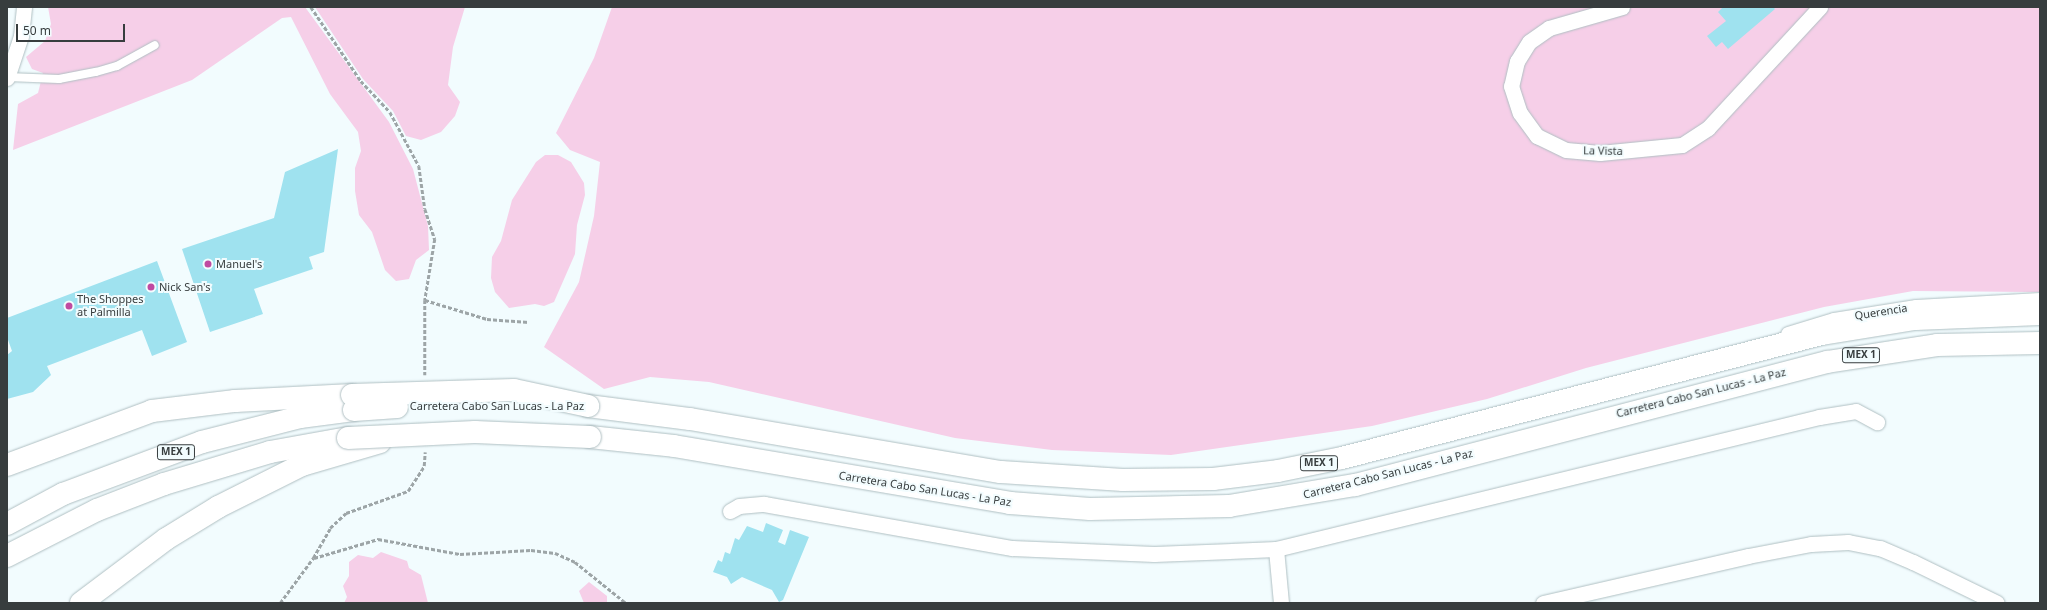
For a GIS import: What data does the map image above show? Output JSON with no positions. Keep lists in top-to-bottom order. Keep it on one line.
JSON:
{"streets":{"highway":["MEX 1","Carretera Cabo San Lucas - La Paz"],"street":["La Vista","Querencia"]},"crossings":[["Querencia","Carretera Cabo San Lucas - La Paz"]],"places":["Manuel's","Nick San's","The Shoppes at Palmilla"],"scale_bar":"50 m"}
